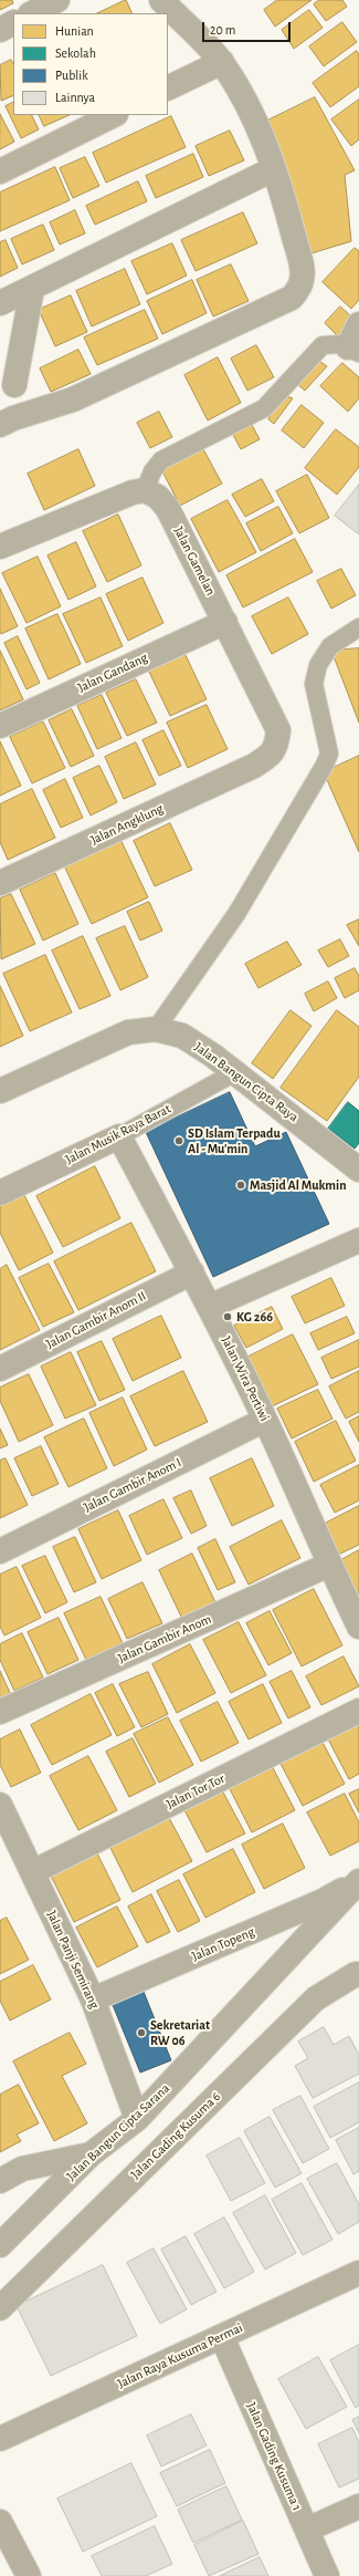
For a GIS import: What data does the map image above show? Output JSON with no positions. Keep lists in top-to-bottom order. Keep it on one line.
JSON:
{"streets":{"street":["Jalan Gamelan","Jalan Gandang","Jalan Angklung","Jalan Bangun Cipta Raya","Jalan Musik Raya Barat","Jalan Gambir Anom II","Jalan Wira Pertiwi","Jalan Gambir Anom I","Jalan Gambir Anom","Jalan Tor Tor","Jalan Topeng","Jalan Panji Semirang","Jalan Bangun Cipta Sarana","Jalan Gading Kusuma 6","Jalan Raya Kusuma Permai","Jalan Gading Kusuma 1"]},"crossings":[["Jalan Gamelan","Jalan Gandang"],["Jalan Gamelan","Jalan Angklung"],["Jalan Bangun Cipta Raya","Jalan Musik Raya Barat"],["Jalan Musik Raya Barat","Jalan Wira Pertiwi"],["Jalan Gambir Anom II","Jalan Wira Pertiwi"],["Jalan Wira Pertiwi","Jalan Gambir Anom I"],["Jalan Wira Pertiwi","Jalan Gambir Anom"],["Jalan Tor Tor","Jalan Panji Semirang"],["Jalan Topeng","Jalan Panji Semirang"],["Jalan Topeng","Jalan Bangun Cipta Sarana"],["Jalan Panji Semirang","Jalan Bangun Cipta Sarana"],["Jalan Raya Kusuma Permai","Jalan Gading Kusuma 1"]],"places":["SD Islam Terpadu Al - Mu'min","Masjid Al Mukmin","KG 266","Sekretariat RW 06"],"legend":["Hunian","Sekolah","Publik","Lainnya"],"scale_bar":"20 m"}
